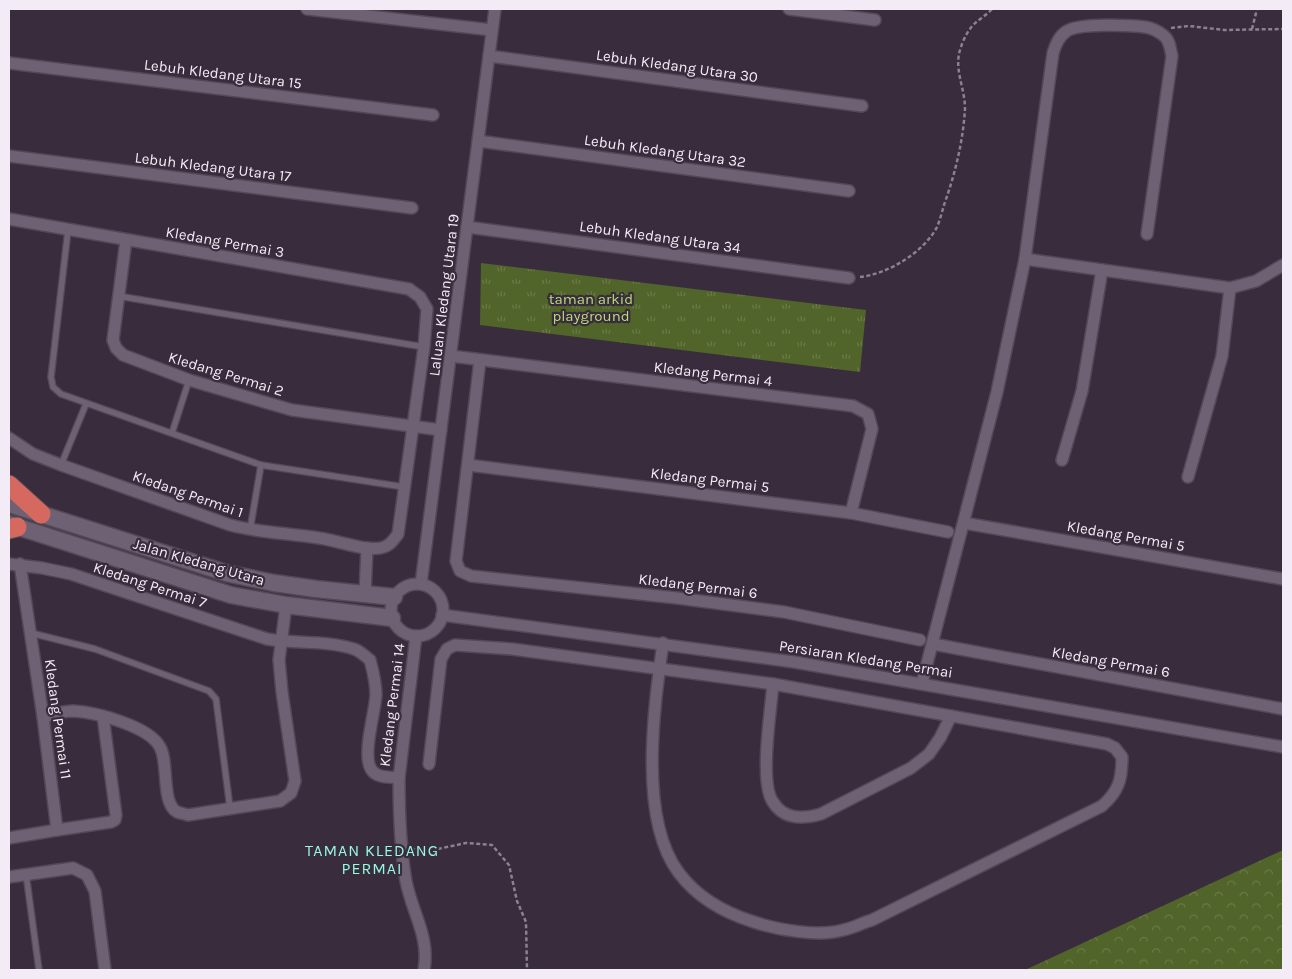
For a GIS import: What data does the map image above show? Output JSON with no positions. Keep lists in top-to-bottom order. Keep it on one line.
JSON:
{"streets":{"main road":["Jalan Kledang Utara"],"street":["Lebuh Kledang Utara 30","Lebuh Kledang Utara 15","Lebuh Kledang Utara 32","Lebuh Kledang Utara 17","Lebuh Kledang Utara 34","Kledang Permai 3","Laluan Kledang Utara 19","Kledang Permai 2","Kledang Permai 4","Kledang Permai 5","Kledang Permai 1","Kledang Permai 7","Kledang Permai 6","Persiaran Kledang Permai","Kledang Permai 14","Kledang Permai 11"]},"crossings":[["Lebuh Kledang Utara 30","Laluan Kledang Utara 19"],["Lebuh Kledang Utara 32","Laluan Kledang Utara 19"],["Lebuh Kledang Utara 34","Laluan Kledang Utara 19"],["Kledang Permai 3","Kledang Permai 2"],["Laluan Kledang Utara 19","Kledang Permai 2"],["Laluan Kledang Utara 19","Kledang Permai 4"],["Laluan Kledang Utara 19","Jalan Kledang Utara"],["Laluan Kledang Utara 19","Persiaran Kledang Permai"],["Laluan Kledang Utara 19","Kledang Permai 14"],["Kledang Permai 4","Kledang Permai 5"],["Kledang Permai 5","Kledang Permai 6"],["Jalan Kledang Utara","Persiaran Kledang Permai"],["Jalan Kledang Utara","Kledang Permai 14"],["Kledang Permai 7","Kledang Permai 14"],["Kledang Permai 7","Kledang Permai 11"],["Persiaran Kledang Permai","Kledang Permai 14"]],"districts":["TAMAN KLEDANG PERMAI"],"parks":["taman arkid playground"]}
